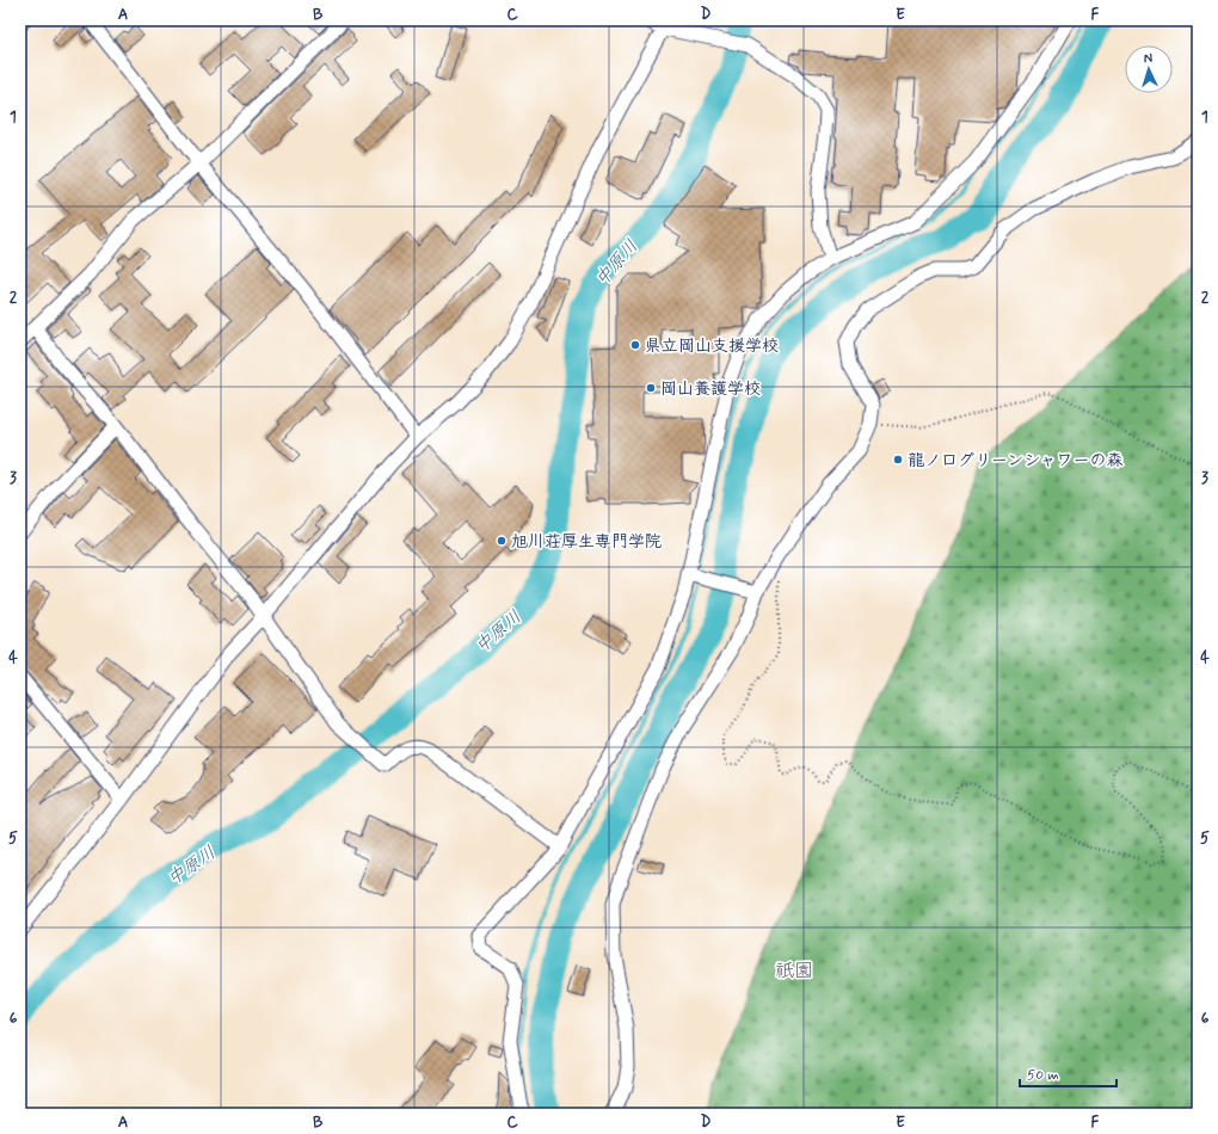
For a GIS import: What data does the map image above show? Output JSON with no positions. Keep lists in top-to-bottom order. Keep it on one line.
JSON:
{"districts":["祇園"],"water":["中原川"],"places":["県立岡山支援学校","岡山養護学校","龍ノ口グリーンシャワーの森","旭川荘厚生専門学院"],"scale_bar":"50 m","north":"top","grid":{"columns":["A","B","C","D","E","F"],"rows":["1","2","3","4","5","6"]}}
